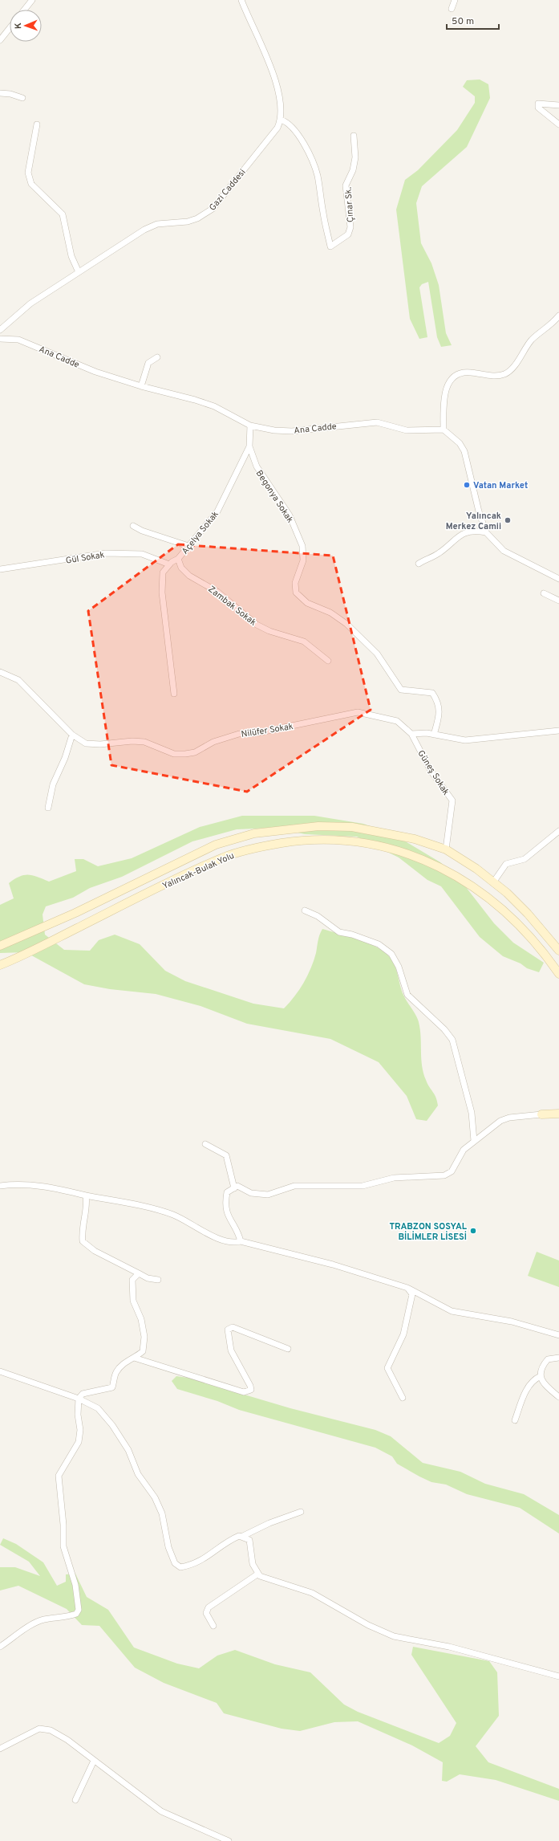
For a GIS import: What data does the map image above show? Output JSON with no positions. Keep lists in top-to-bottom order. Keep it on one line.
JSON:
{"streets":{"main road":["Yalıncak-Bulak Yolu"],"street":["Gazi Caddesi","Çınar Sk.","Ana Cadde","Begonya Sokak","Açelya Sokak","Gül Sokak","Zambak Sokak","Nilüfer Sokak","Güneş Sokak"]},"crossings":[["Gazi Caddesi","Çınar Sk."],["Ana Cadde","Begonya Sokak"],["Begonya Sokak","Açelya Sokak"],["Açelya Sokak","Gül Sokak"],["Açelya Sokak","Zambak Sokak"],["Nilüfer Sokak","Güneş Sokak"],["Güneş Sokak","Yalıncak-Bulak Yolu"]],"places":["Vatan Market","Yalıncak Merkez Camii","TRABZON SOSYAL BİLİMLER LİSESİ"],"scale_bar":"50 m","north":"left"}
